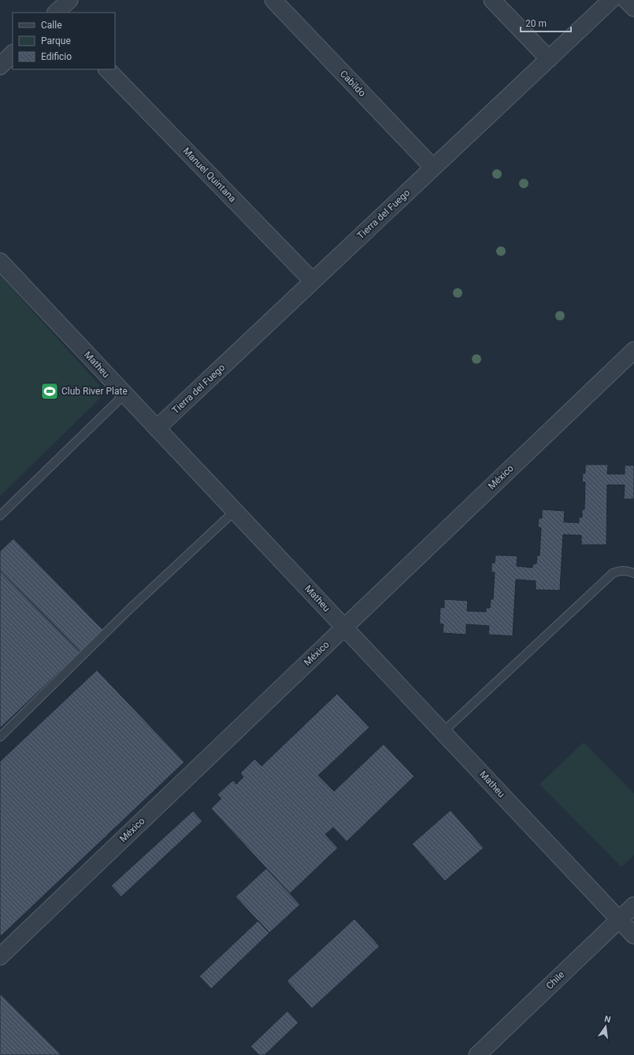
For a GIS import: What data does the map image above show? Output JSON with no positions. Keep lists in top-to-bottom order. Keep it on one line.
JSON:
{"streets":{"street":["Cabildo","Manuel Quintana","Tierra del Fuego","Matheu","México","Chile"]},"crossings":[["Cabildo","Tierra del Fuego"],["Manuel Quintana","Tierra del Fuego"],["Tierra del Fuego","Matheu"],["Matheu","México"],["Matheu","Chile"]],"places":{"sports":["Club River Plate"]},"legend":["Calle","Parque","Edificio"],"scale_bar":"20 m","north":"top"}
